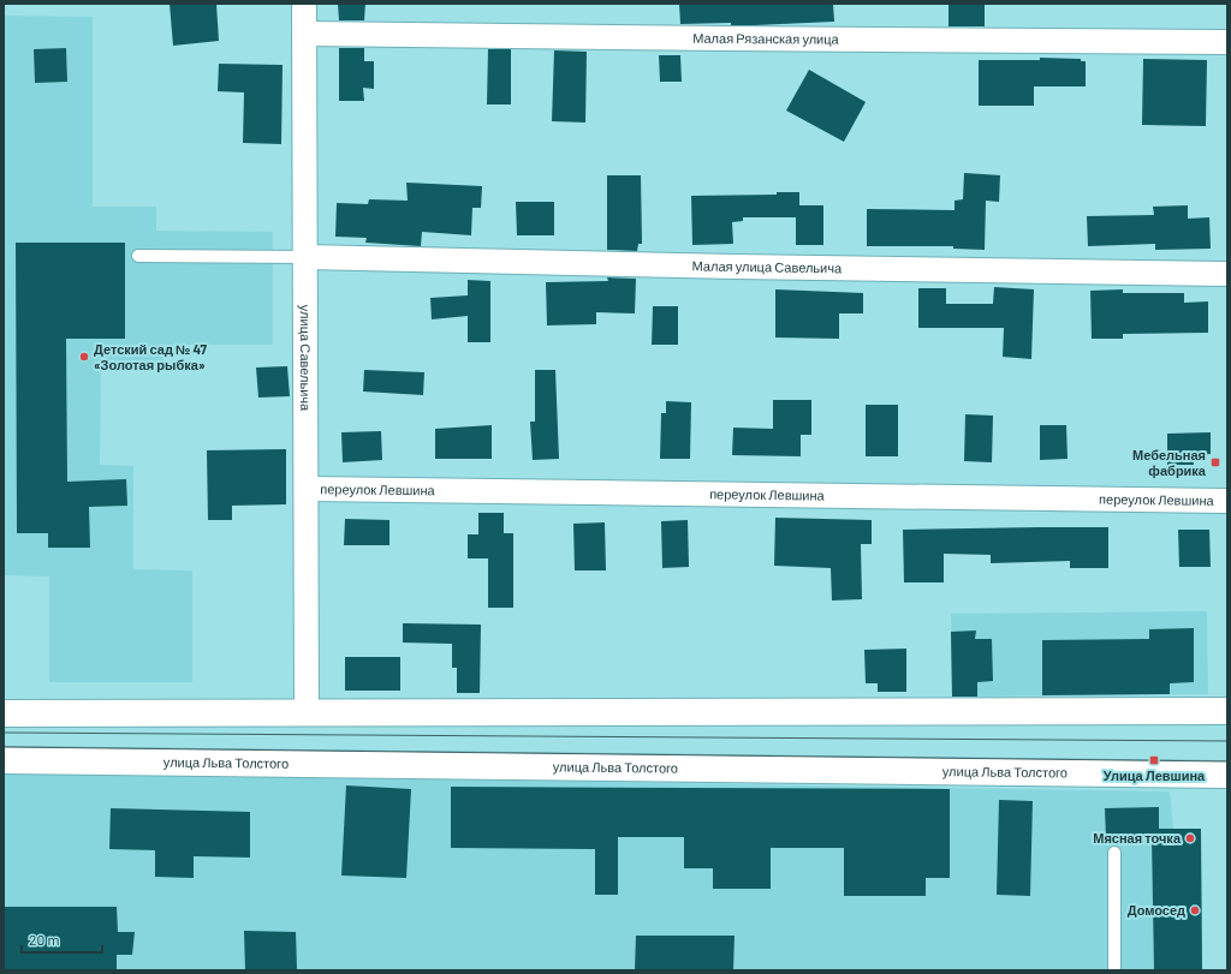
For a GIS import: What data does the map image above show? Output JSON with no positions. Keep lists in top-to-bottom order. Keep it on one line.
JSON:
{"streets":{"street":["Малая Рязанская улица","Малая улица Савельича","улица Савельича","переулок Левшина","улица Льва Толстого"]},"crossings":[["Малая Рязанская улица","улица Савельича"],["Малая улица Савельича","улица Савельича"],["улица Савельича","переулок Левшина"]],"places":{"other":["Детский сад № 47 «Золотая рыбка»","Мясная точка","Домосед"],"transit":["Мебельная фабрика","Улица Левшина"]},"scale_bar":"20 m"}
